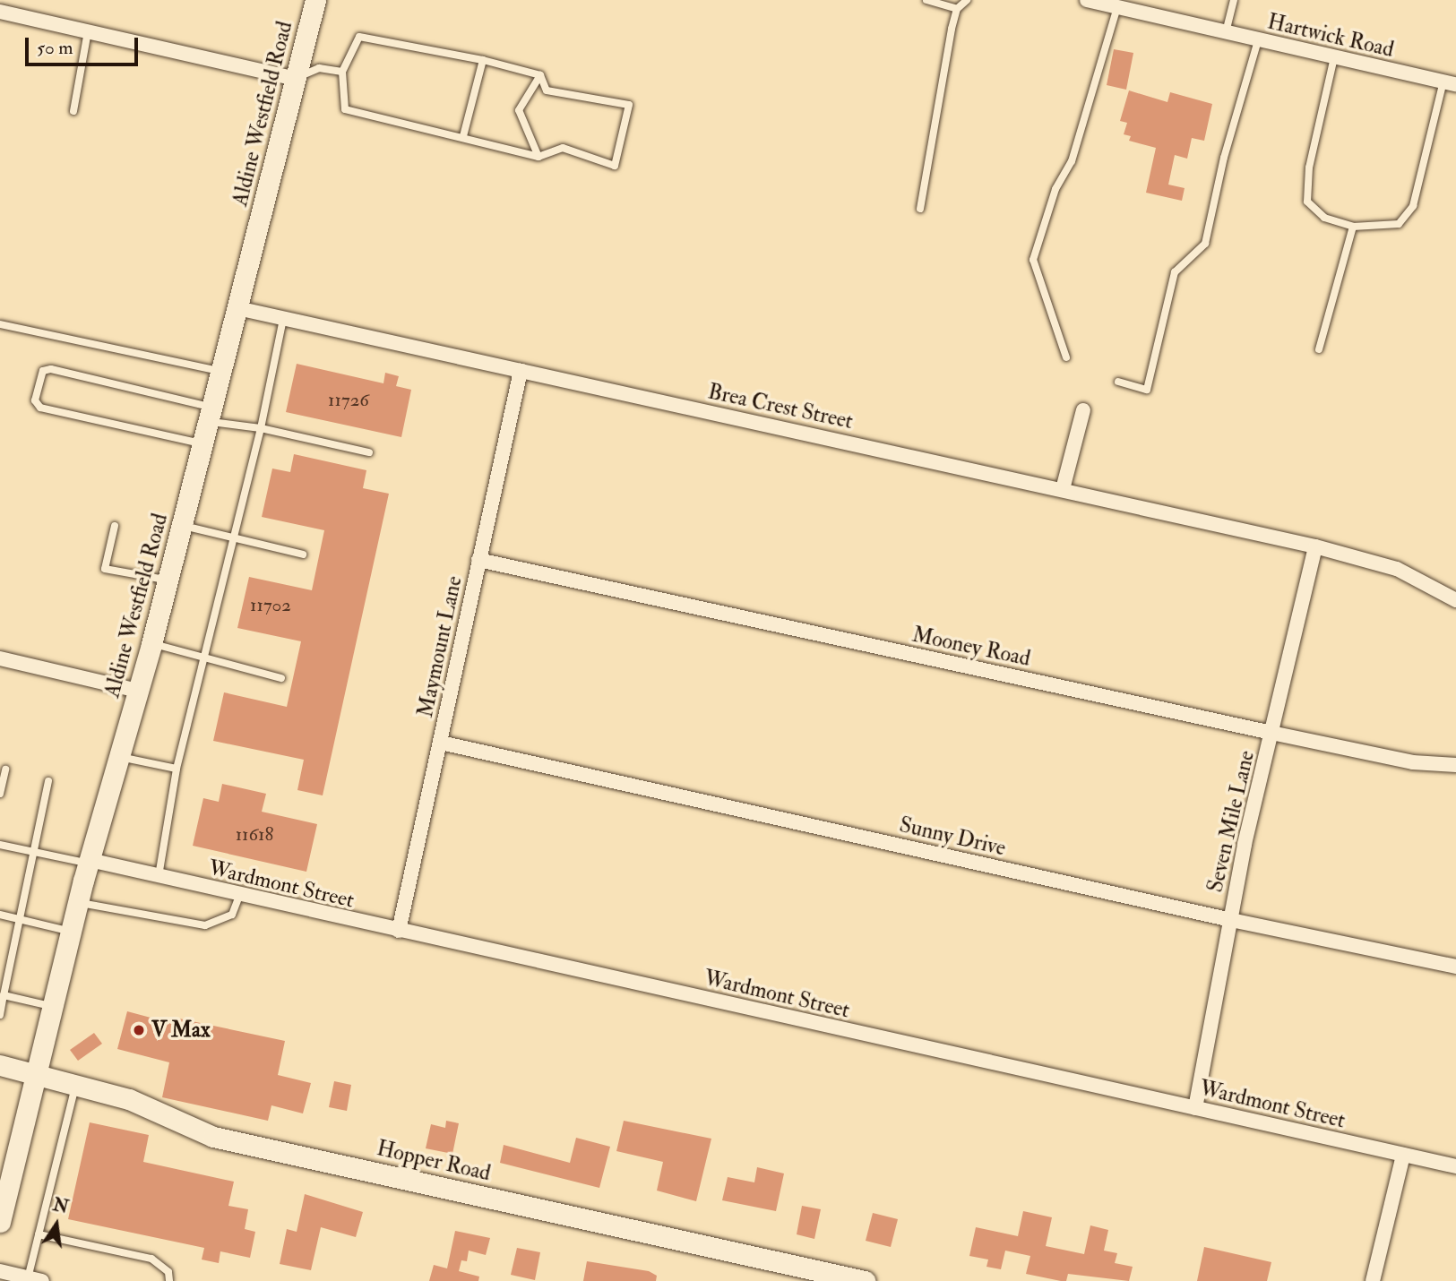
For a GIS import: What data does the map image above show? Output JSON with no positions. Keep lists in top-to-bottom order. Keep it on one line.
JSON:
{"streets":{"main road":["Aldine Westfield Road","Hopper Road"],"street":["Hartwick Road","Brea Crest Street","Maymount Lane","Mooney Road","Seven Mile Lane","Sunny Drive","Wardmont Street"]},"crossings":[["Aldine Westfield Road","Brea Crest Street"],["Aldine Westfield Road","Wardmont Street"],["Aldine Westfield Road","Hopper Road"],["Brea Crest Street","Maymount Lane"],["Brea Crest Street","Seven Mile Lane"],["Maymount Lane","Mooney Road"],["Maymount Lane","Sunny Drive"],["Maymount Lane","Wardmont Street"],["Mooney Road","Seven Mile Lane"],["Seven Mile Lane","Sunny Drive"],["Seven Mile Lane","Wardmont Street"]],"places":["V Max"],"house_numbers":["11726","11702","11618"],"scale_bar":"50 m","north":"top"}
